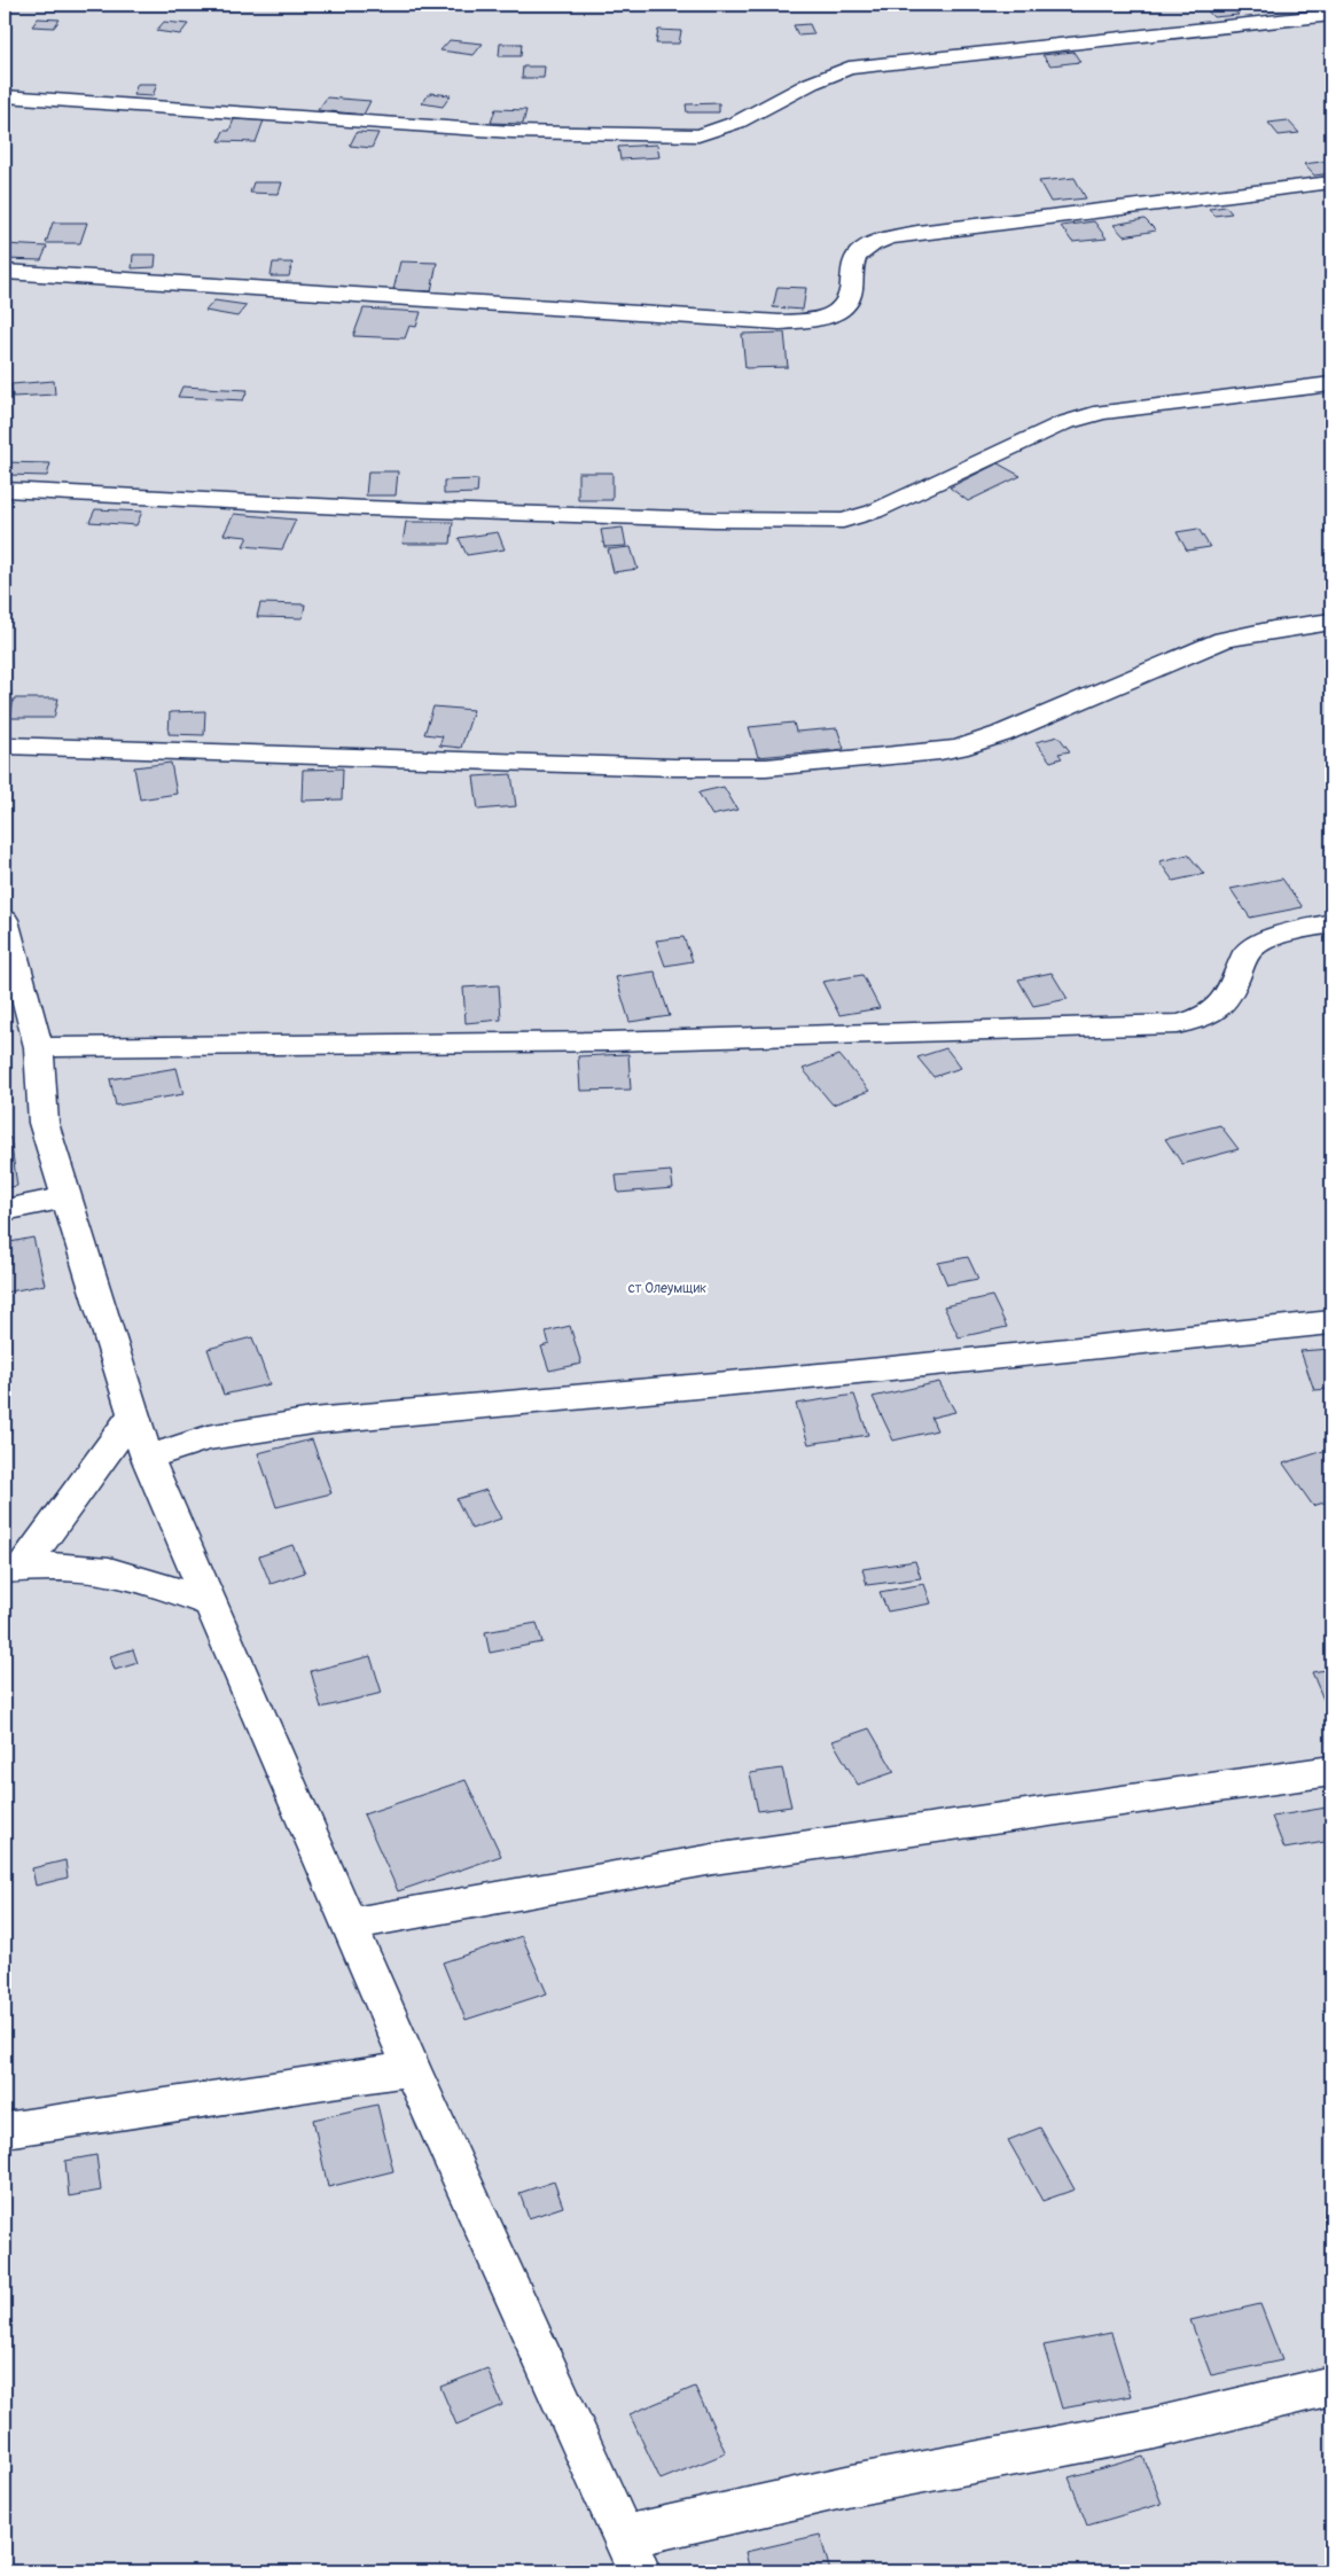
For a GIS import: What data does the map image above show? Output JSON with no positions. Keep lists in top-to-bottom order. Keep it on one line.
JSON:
{"parks":["ст Олеумщик"]}
